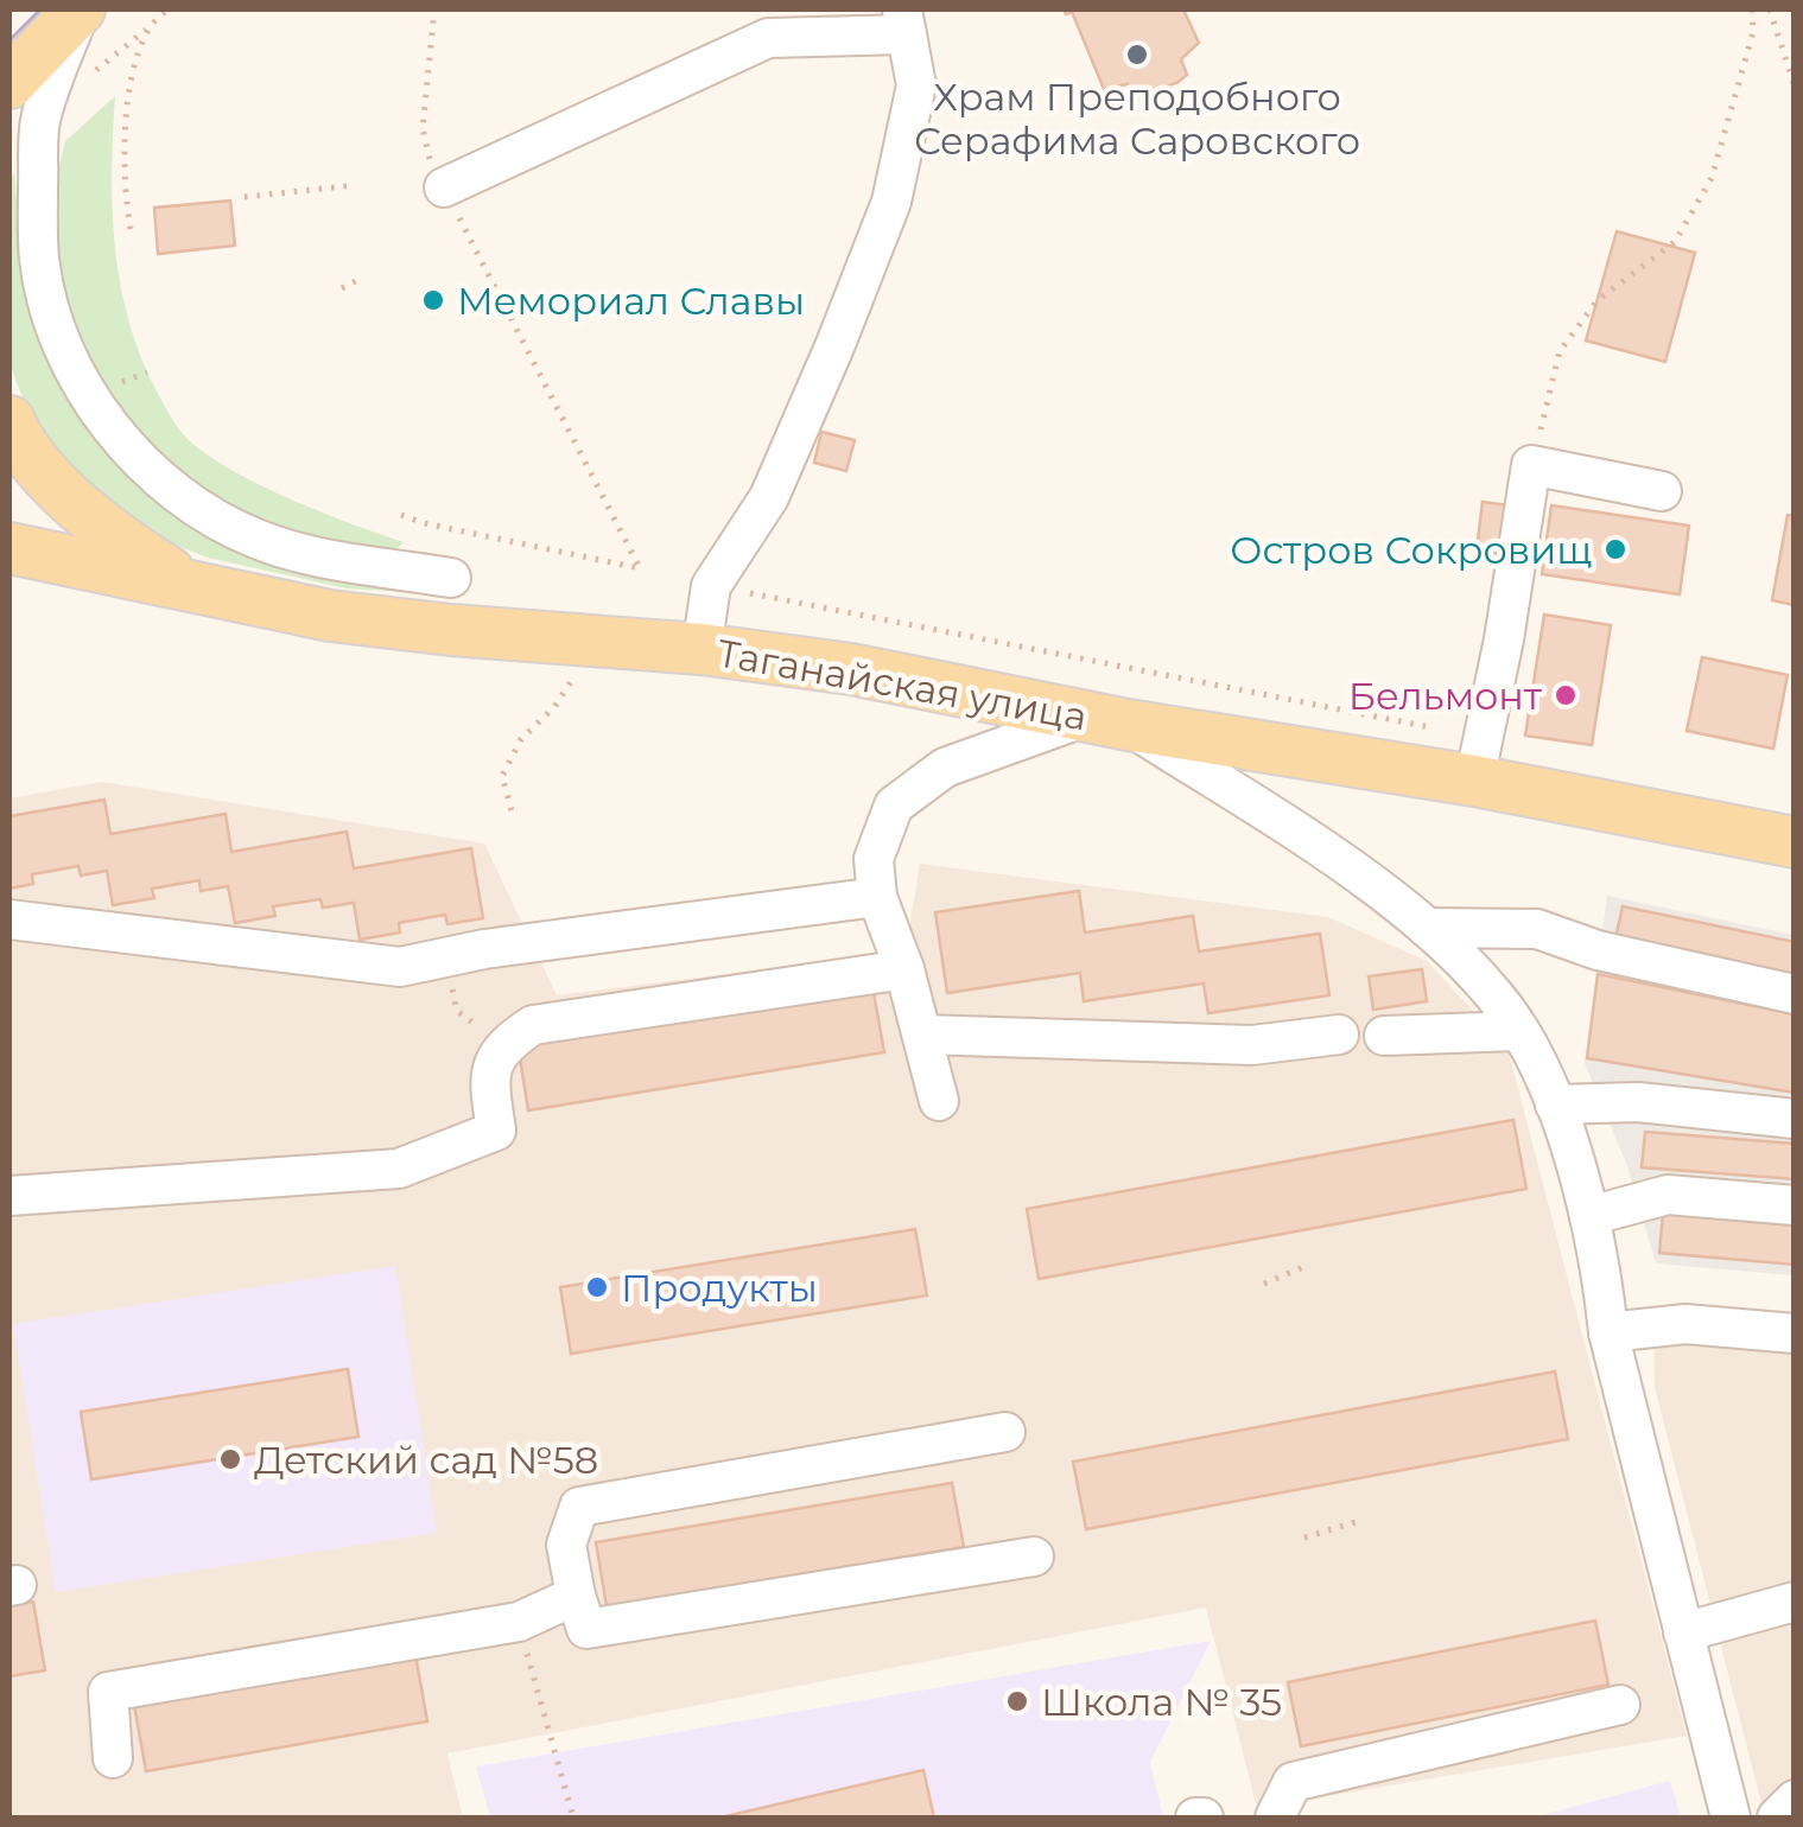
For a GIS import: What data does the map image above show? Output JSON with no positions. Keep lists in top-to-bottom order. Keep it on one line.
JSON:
{"streets":{"main road":["Таганайская улица"]},"places":["Храм Преподобного Серафима Саровского","Мемориал Славы","Остров Сокровищ","Бельмонт","Продукты","Детский сад №58","Школа № 35"]}
